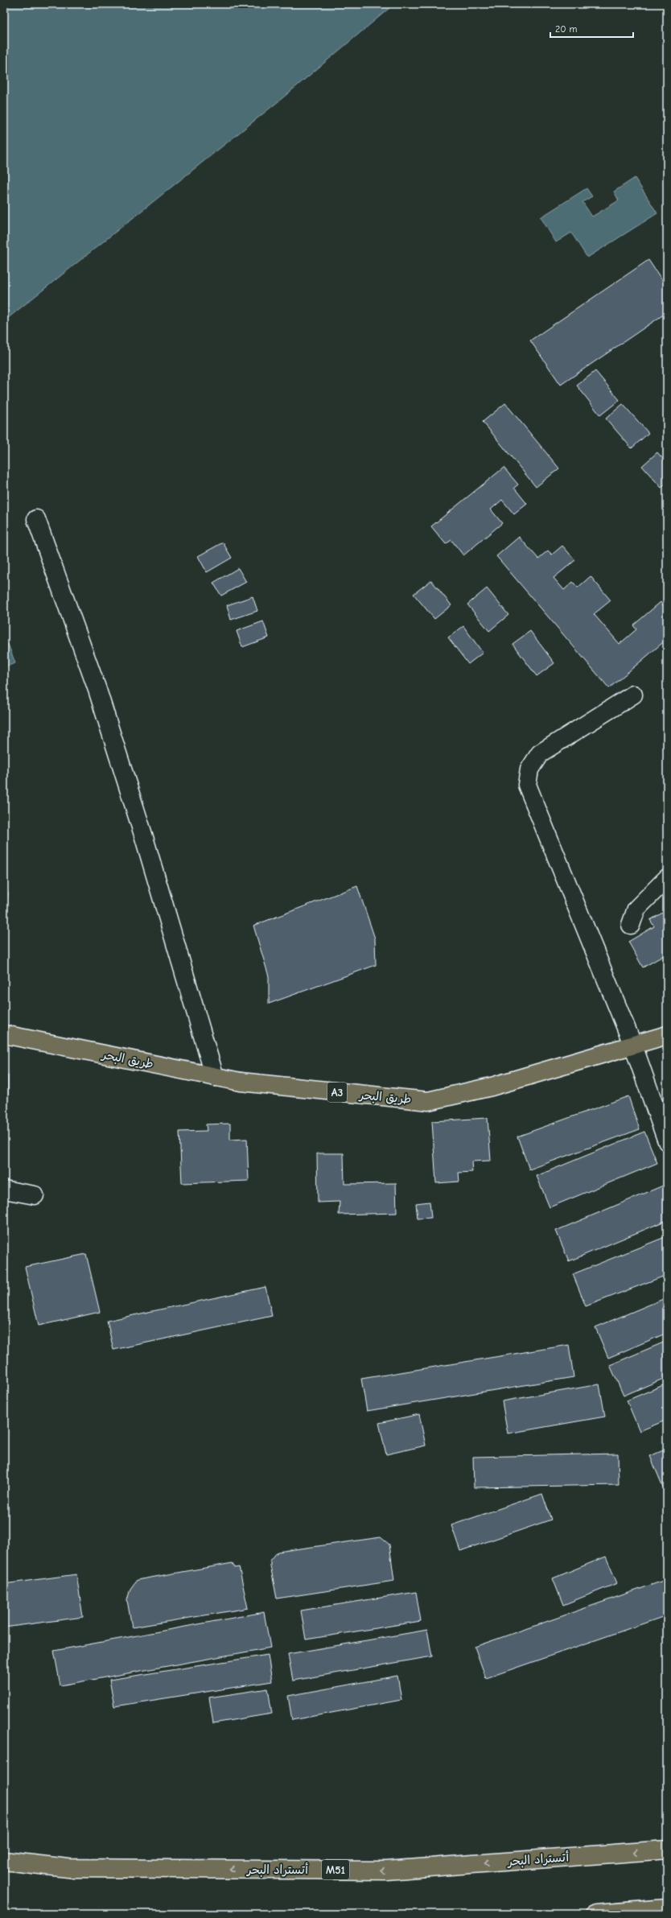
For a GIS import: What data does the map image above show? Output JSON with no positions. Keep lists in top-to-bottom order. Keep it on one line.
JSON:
{"streets":{"highway":["طريق البحر","A3","أتستراد البحر","M51"]},"one_way":["أتستراد البحر"],"scale_bar":"20 m"}
